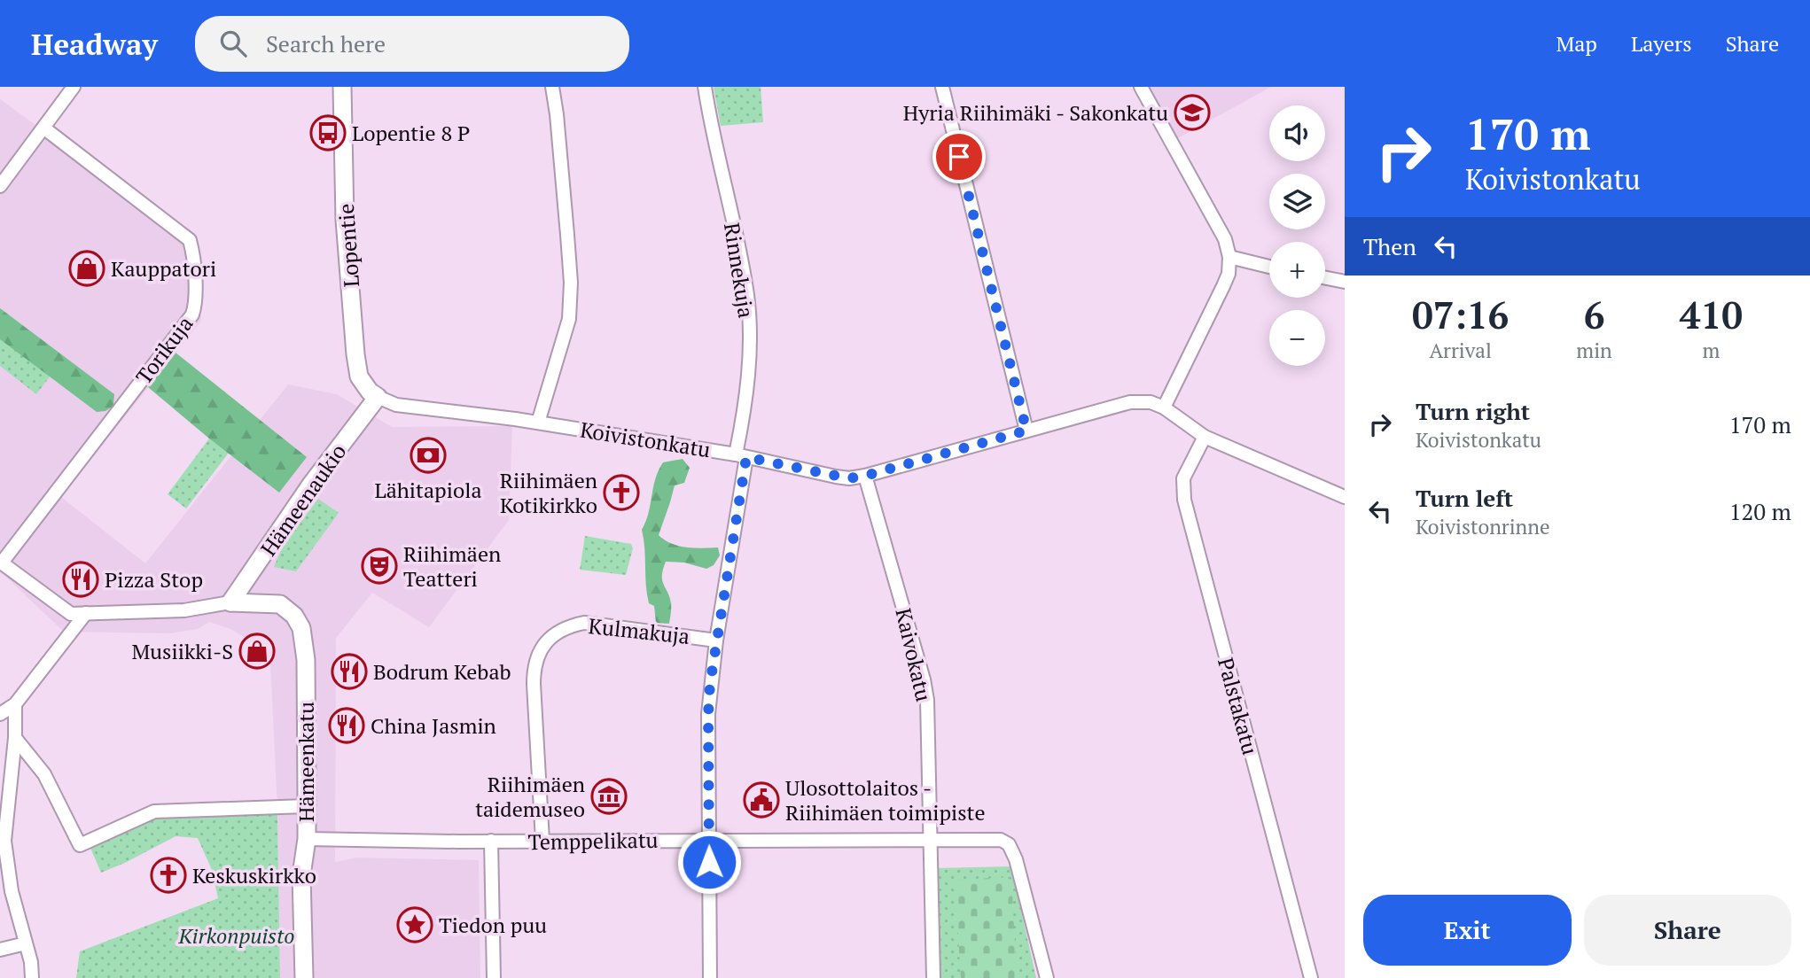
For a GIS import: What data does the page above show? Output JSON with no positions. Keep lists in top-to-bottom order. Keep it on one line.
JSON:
{"streets":{"street":["Lopentie","Rinnekuja","Torikuja","Koivistonkatu","Hämeenaukio","Kulmakuja","Kaivokatu","Palstakatu","Hämeenkatu","Temppelikatu"]},"crossings":[["Lopentie","Koivistonkatu"],["Lopentie","Hämeenaukio"],["Rinnekuja","Koivistonkatu"],["Rinnekuja","Kulmakuja"],["Rinnekuja","Temppelikatu"],["Koivistonkatu","Hämeenaukio"],["Koivistonkatu","Kaivokatu"],["Hämeenaukio","Hämeenkatu"],["Kulmakuja","Temppelikatu"],["Kaivokatu","Temppelikatu"],["Hämeenkatu","Temppelikatu"]],"parks":["Kirkonpuisto"],"places":{"school or university":["Hyria Riihimäki - Sakonkatu"],"bus stop":["Lopentie 8 P"],"shop":["Kauppatori","Musiikki-S"],"bank":["Lähitapiola"],"church":["Riihimäen Kotikirkko","Keskuskirkko"],"theatre":["Riihimäen Teatteri"],"restaurant":["Pizza Stop","Bodrum Kebab","China Jasmin"],"museum":["Riihimäen taidemuseo"],"public building":["Ulosottolaitos - Riihimäen toimipiste"],"place":["Tiedon puu"]},"page":{"header":"Headway","search":"Search here","nav":["Map","Layers","Share"],"turn":["170 m","Koivistonkatu"],"map_buttons":["+","−"],"then":"Then","eta":["07:16","Arrival","6","min","410","m"],"list":[{"name":"Turn right","note":"Koivistonkatu","value":"170 m"},{"name":"Turn left","note":"Koivistonrinne","value":"120 m"}],"buttons":["Exit","Share"]}}
